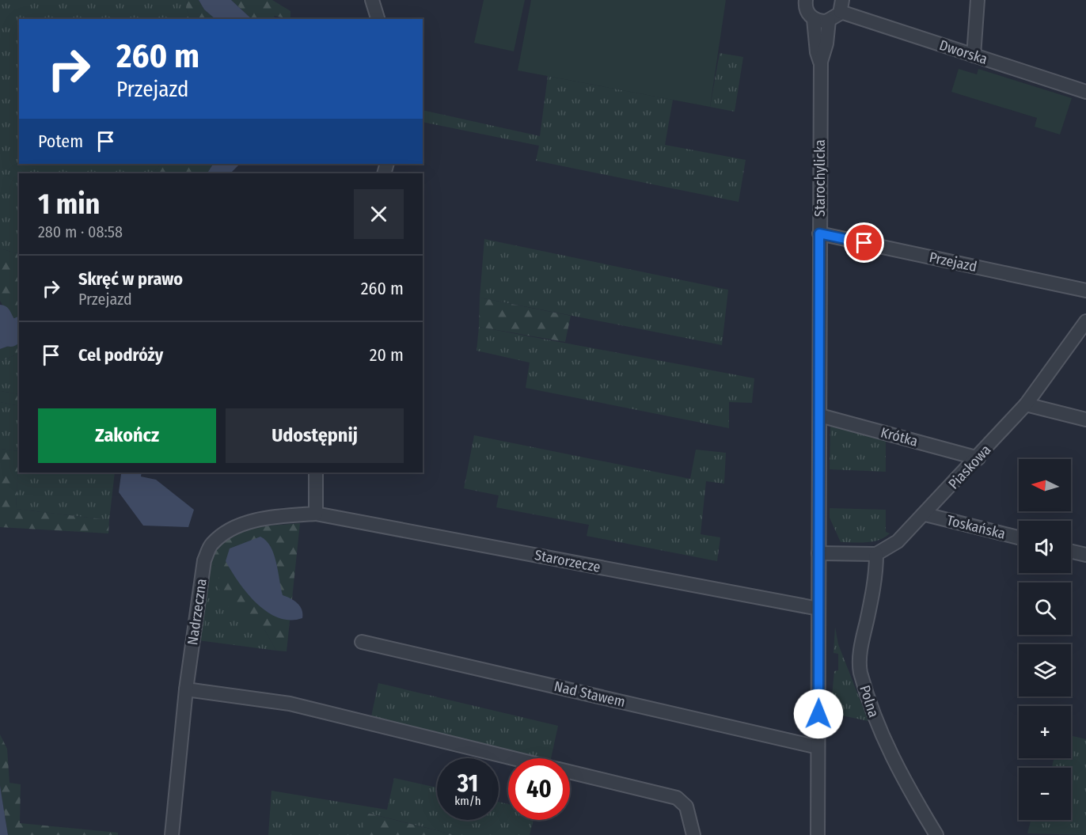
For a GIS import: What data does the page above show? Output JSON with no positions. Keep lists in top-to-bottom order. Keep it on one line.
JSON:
{"streets":{"street":["Dworska","Starochylicka","Przejazd","Krótka","Piaskowa","Toskańska","Starorzecze","Nadrzeczna","Nad Stawem","Polna"]},"crossings":[["Starochylicka","Przejazd"],["Starochylicka","Krótka"],["Starochylicka","Starorzecze"],["Starochylicka","Nad Stawem"],["Krótka","Piaskowa"],["Piaskowa","Toskańska"],["Piaskowa","Polna"],["Starorzecze","Nadrzeczna"]],"north":"left","page":{"turn":["260 m","Przejazd"],"then":"Potem","heading":["1 min","280 m · 08:58"],"list":[{"name":"Skręć w prawo","note":"Przejazd","value":"260 m"},{"name":"Cel podróży","value":"20 m"}],"buttons":["Zakończ","Udostępnij"],"map_buttons":["+","−"],"speed":"31 km/h","limit":"40"}}
